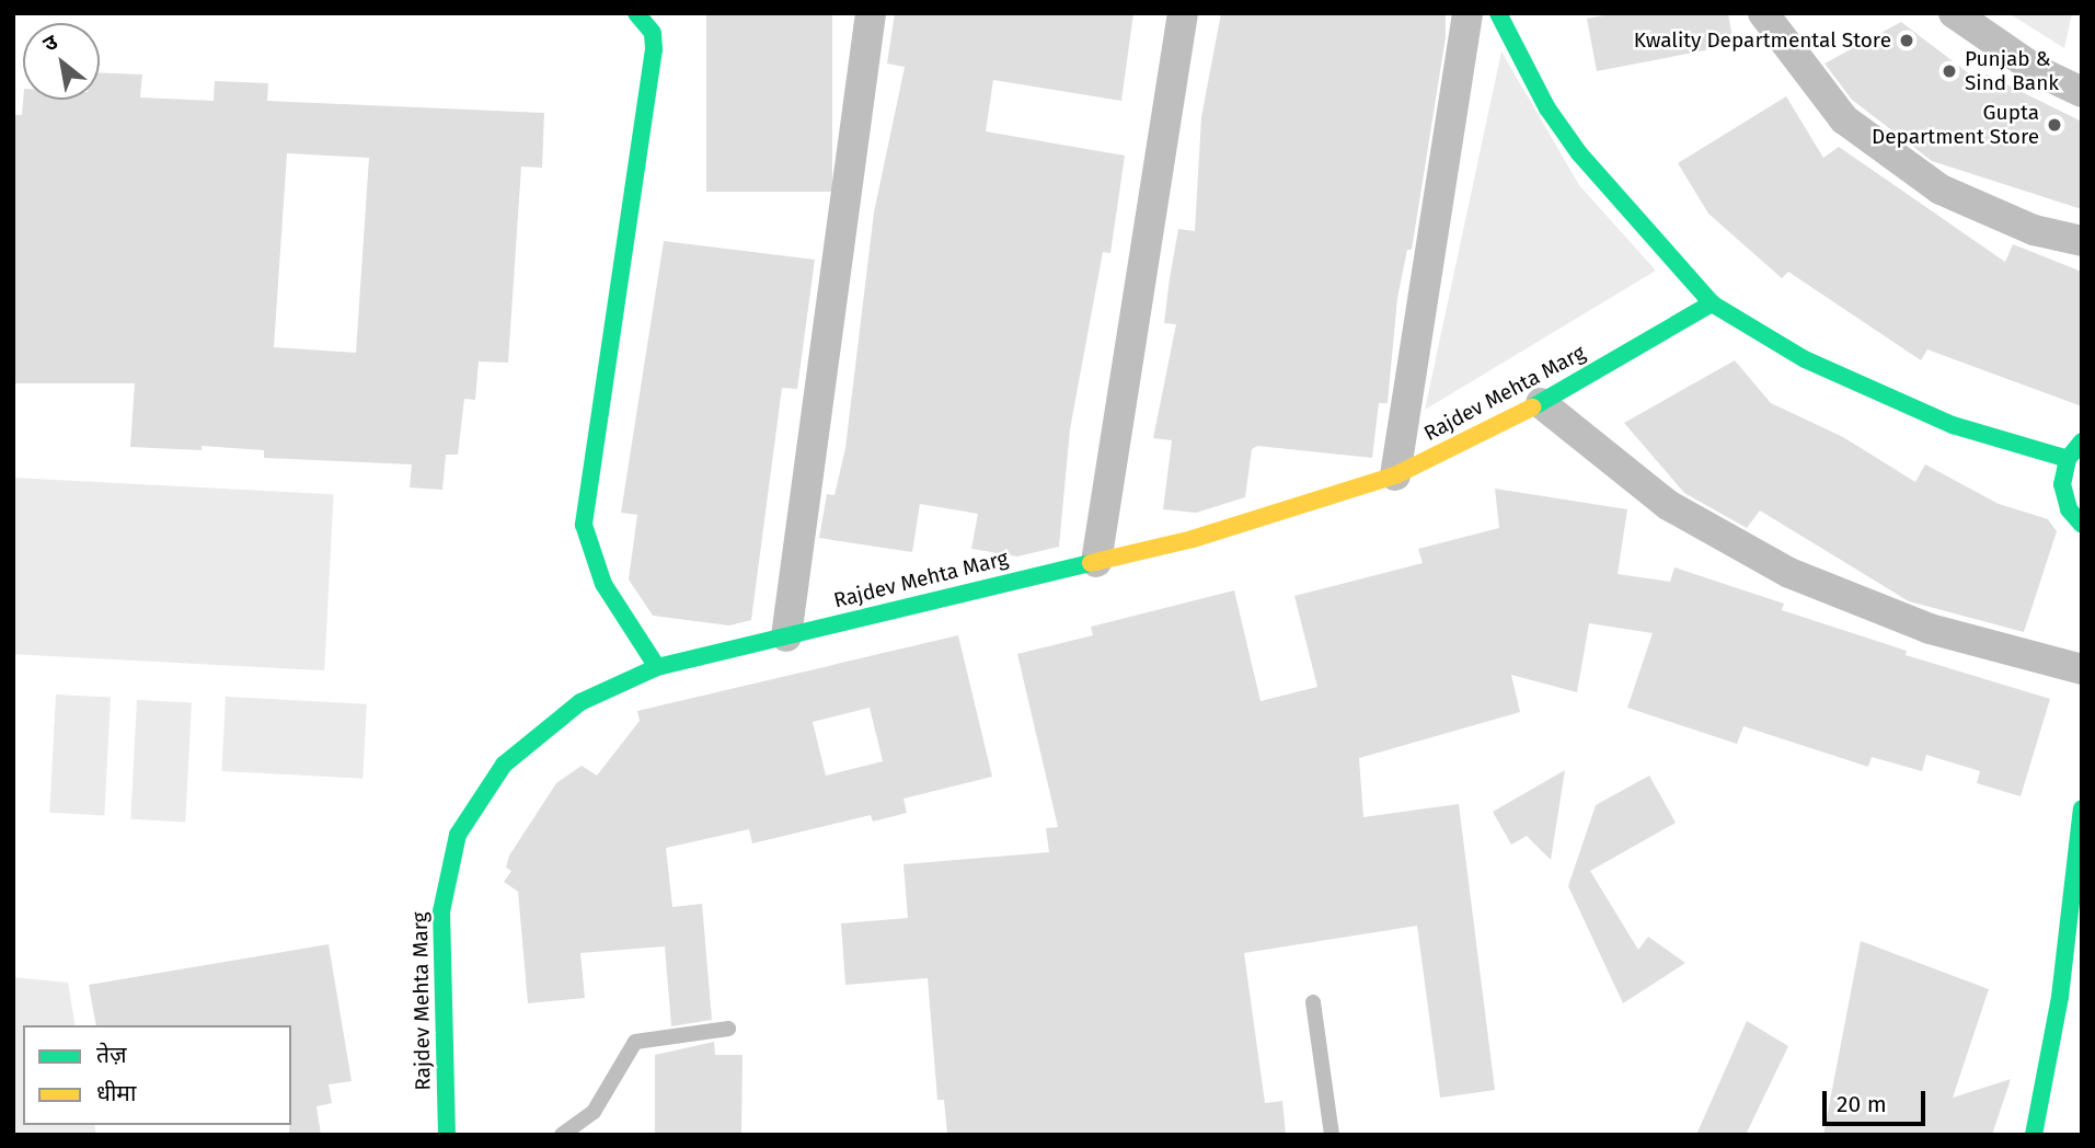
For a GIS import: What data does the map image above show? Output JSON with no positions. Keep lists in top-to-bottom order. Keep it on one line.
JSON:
{"streets":{"street":["Rajdev Mehta Marg"]},"places":["Kwality Departmental Store","Punjab & Sind Bank","Gupta Department Store"],"legend":["तेज़","धीमा"],"scale_bar":"20 m","north":"top left"}
